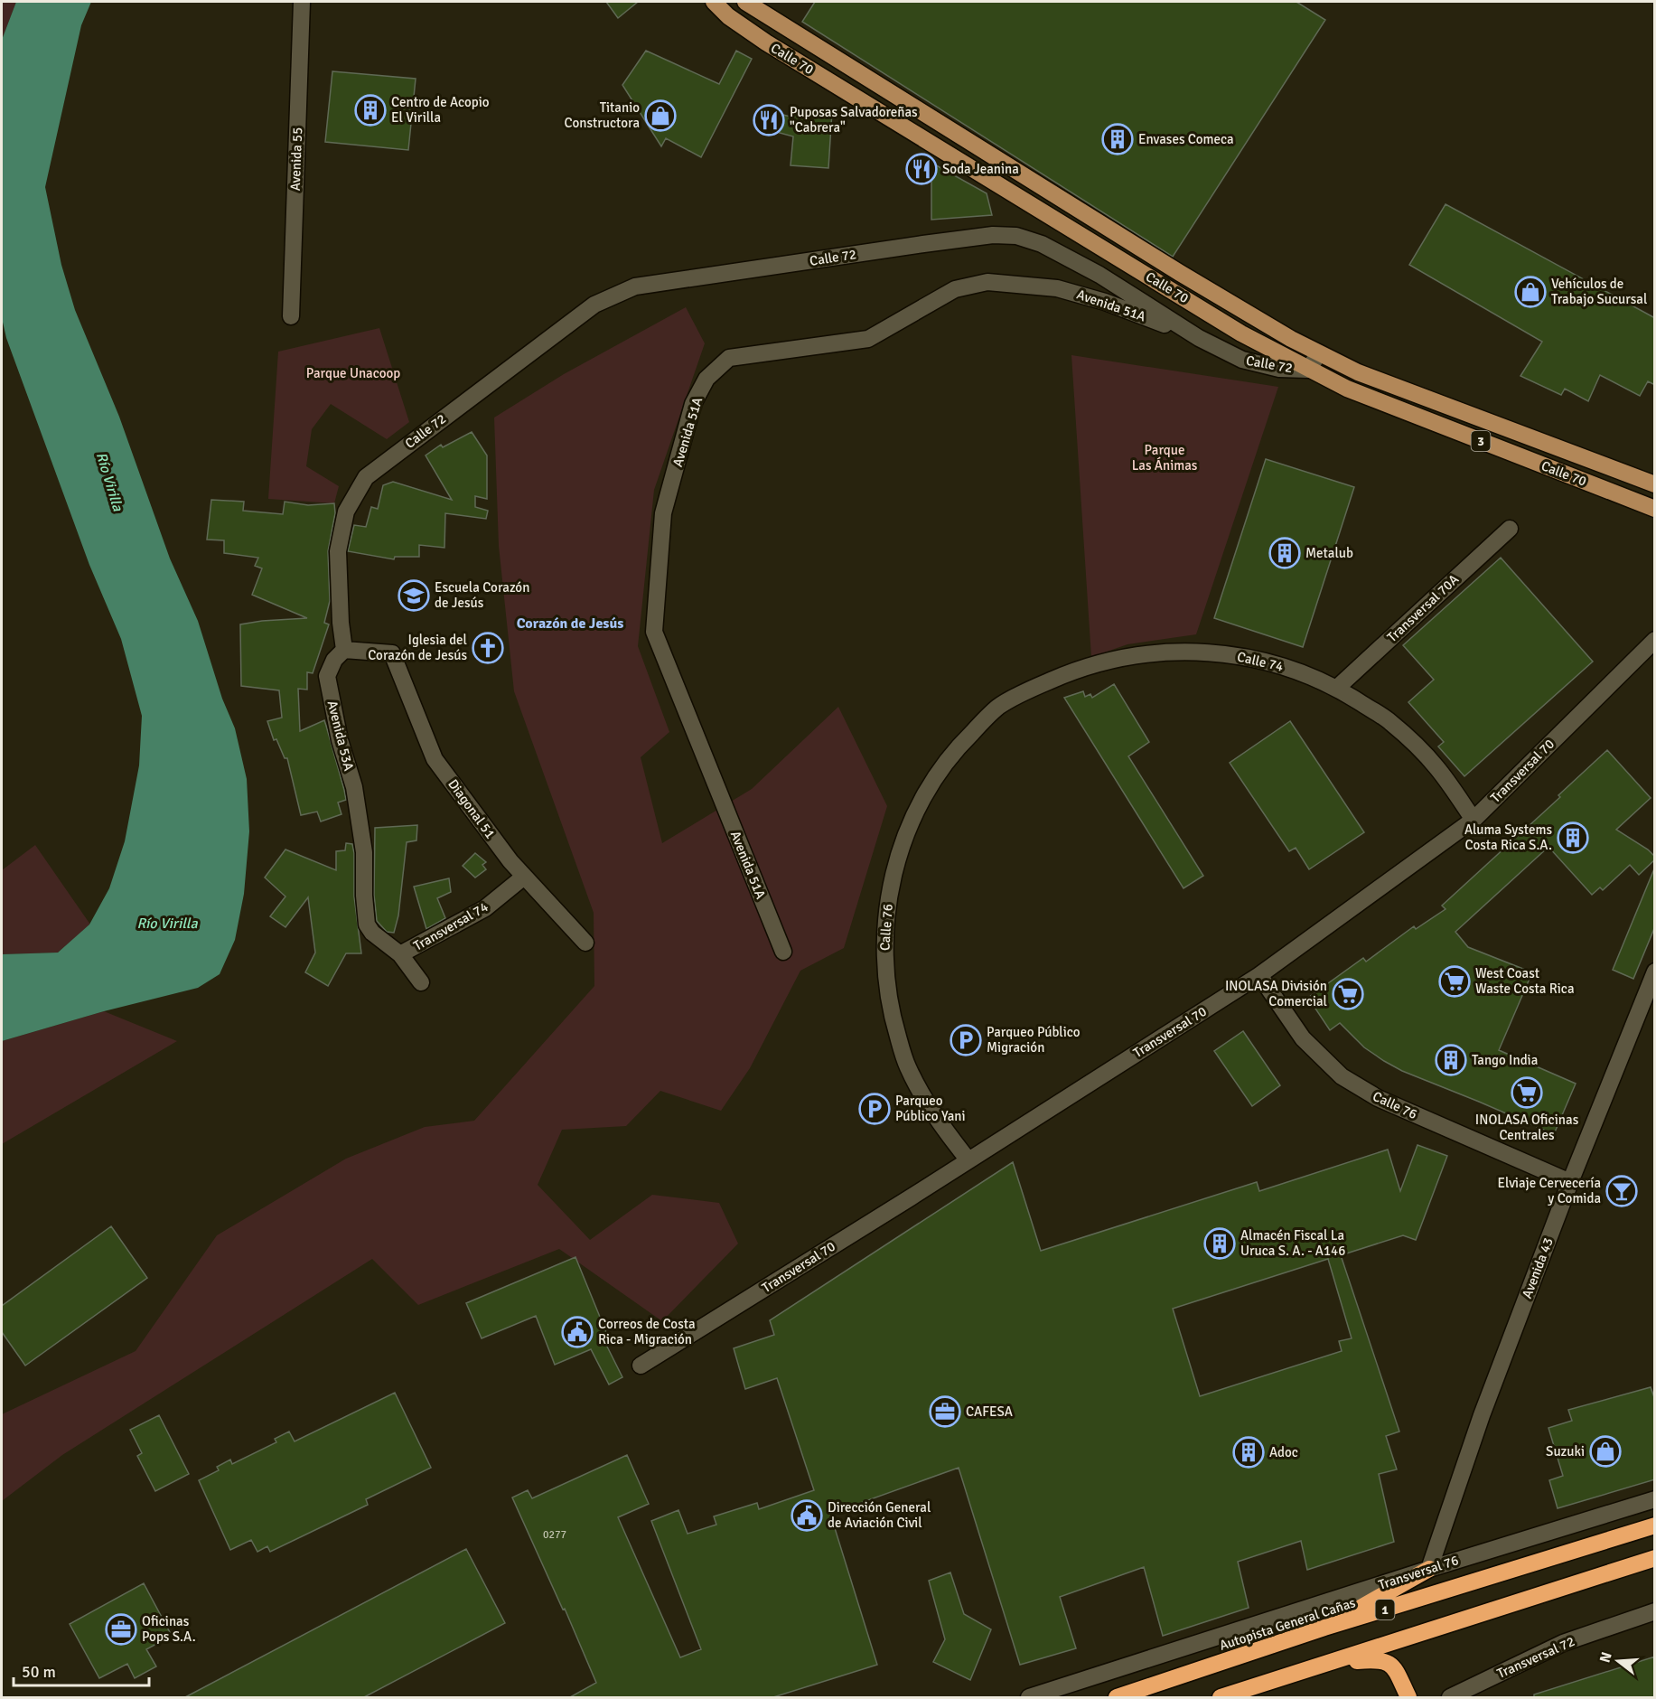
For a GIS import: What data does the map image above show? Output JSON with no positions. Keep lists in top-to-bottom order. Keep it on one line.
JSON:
{"streets":{"highway":["1","Autopista General Cañas"],"main road":["Calle 70","3"],"street":["Avenida 55","Calle 72","Avenida 51A","Transversal 70A","Calle 74","Avenida 53A","Transversal 70","Diagonal 51","Transversal 74","Calle 76","Avenida 43","Transversal 76","Transversal 72"]},"crossings":[["Calle 70","Calle 72"],["Calle 72","Avenida 51A"],["Calle 72","Avenida 53A"],["Calle 72","Diagonal 51"],["Transversal 70A","Calle 74"],["Calle 74","Transversal 70"],["Calle 74","Calle 76"],["Avenida 53A","Diagonal 51"],["Avenida 53A","Transversal 74"],["Transversal 70","Calle 76"],["Diagonal 51","Transversal 74"],["Calle 76","Avenida 43"],["Avenida 43","Transversal 76"]],"districts":["Corazón de Jesús"],"water":["Río Virilla"],"parks":["Parque Unacoop","Parque Las Ánimas"],"places":{"building":["Centro de Acopio El Virilla","Envases Comeca","Metalub","Aluma Systems Costa Rica S.A.","Tango India","Almacén Fiscal La Uruca S. A. - A146","Adoc"],"shop":["Titanio Constructora","Vehículos de Trabajo Sucursal","Suzuki"],"restaurant":["Puposas Salvadoreñas \"Cabrera\"","Soda Jeanina"],"school or university":["Escuela Corazón de Jesús"],"church":["Iglesia del Corazón de Jesús"],"supermarket":["West Coast Waste Costa Rica","INOLASA División Comercial","INOLASA Oficinas Centrales"],"parking":["Parqueo Público Migración","Parqueo Público Yani"],"bar":["Elviaje Cervecería y Comida"],"public building":["Correos de Costa Rica - Migración","Dirección General de Aviación Civil"],"office":["CAFESA","Oficinas Pops S.A."]},"house_numbers":["0277"],"scale_bar":"50 m","north":"left"}
